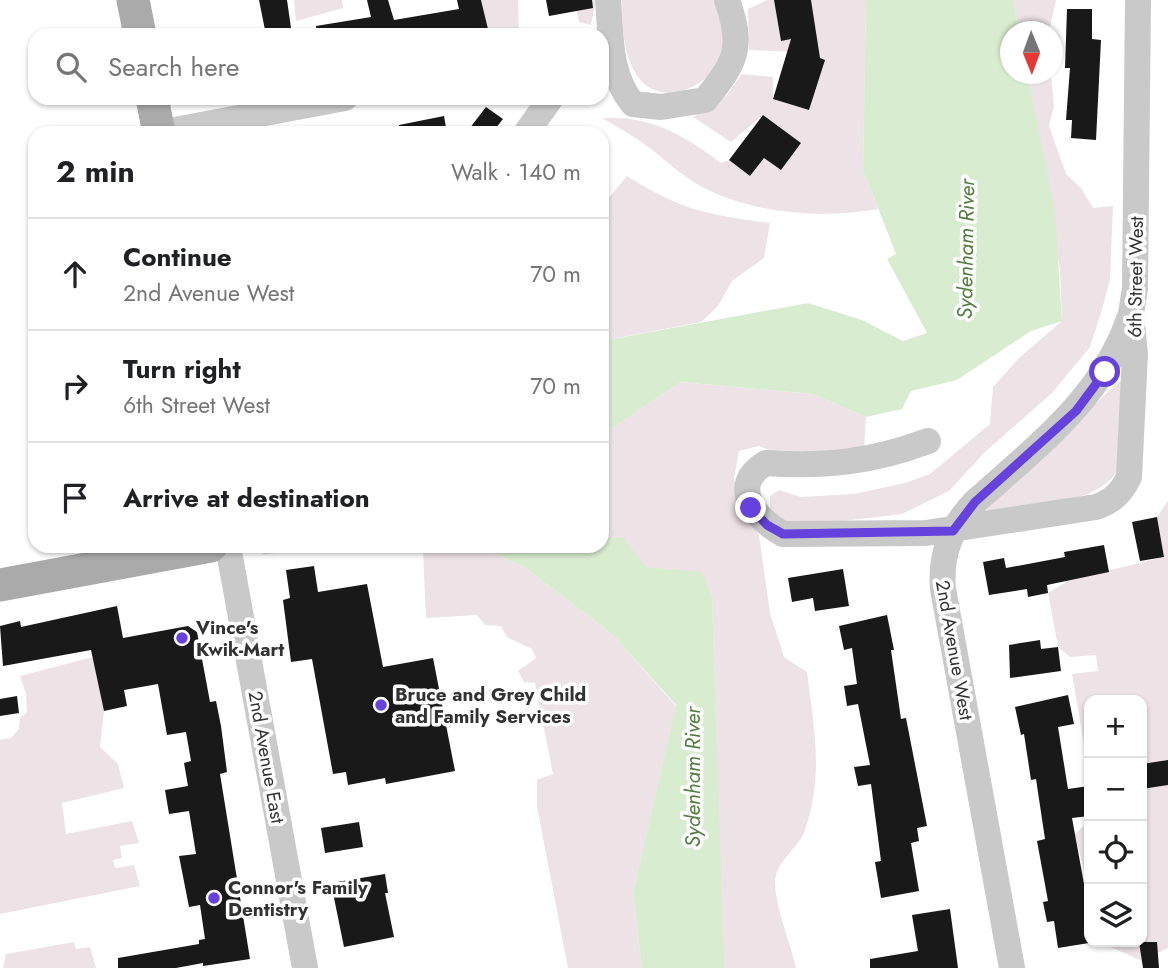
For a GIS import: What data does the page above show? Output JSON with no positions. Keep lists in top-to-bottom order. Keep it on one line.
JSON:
{"streets":{"street":["6th Street West","2nd Avenue West","2nd Avenue East"]},"crossings":[["6th Street West","2nd Avenue West"]],"water":["Sydenham River"],"places":["Vince's Kwik-Mart","Bruce and Grey Child and Family Services","Connor's Family Dentistry"],"north":"bottom","page":{"search":"Search here","heading":["2 min","Walk · 140 m"],"list":[["Continue","2nd Avenue West","70 m"],["Turn right","6th Street West","70 m"],"Arrive at destination"],"map_buttons":["+","−"]}}
